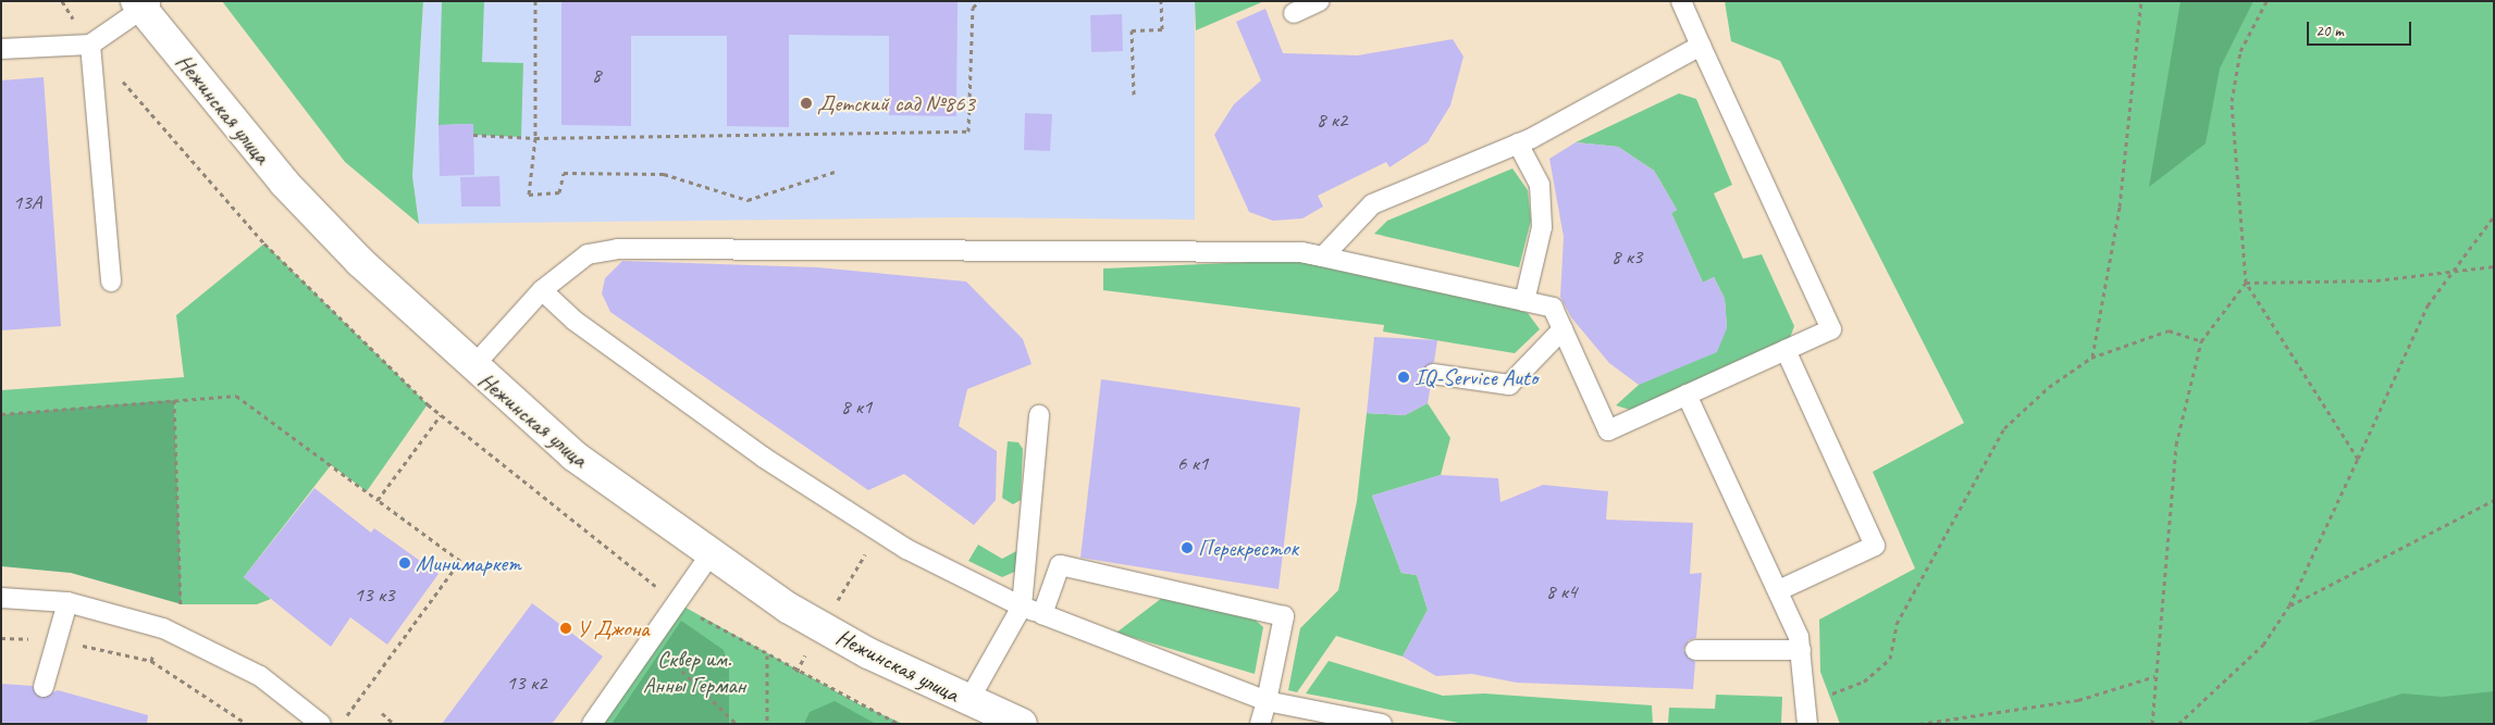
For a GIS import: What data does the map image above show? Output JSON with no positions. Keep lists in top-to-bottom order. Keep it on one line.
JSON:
{"streets":{"street":["Нежинская улица"]},"parks":["Сквер им. Анны Герман"],"places":["Детский сад №863","IQ-Service Auto","Перекресток","Минимаркет","У Джона"],"house_numbers":["8","8 к2","13А","8 к3","8 к1","6 к1","8 к4","13 к3","13 к2"],"scale_bar":"20 m"}
